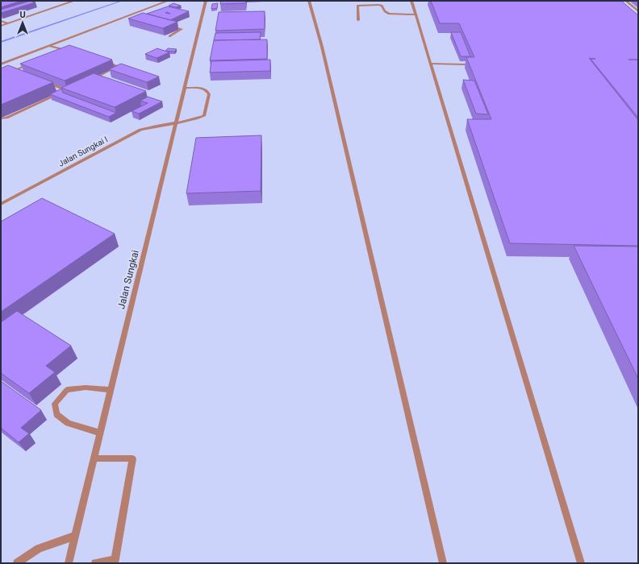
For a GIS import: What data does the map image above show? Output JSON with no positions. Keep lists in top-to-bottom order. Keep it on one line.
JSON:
{"streets":{"lane":["Jalan Sungkai I","Jalan Sungkai"]},"crossings":[["Jalan Sungkai I","Jalan Sungkai"]],"north":"top"}
